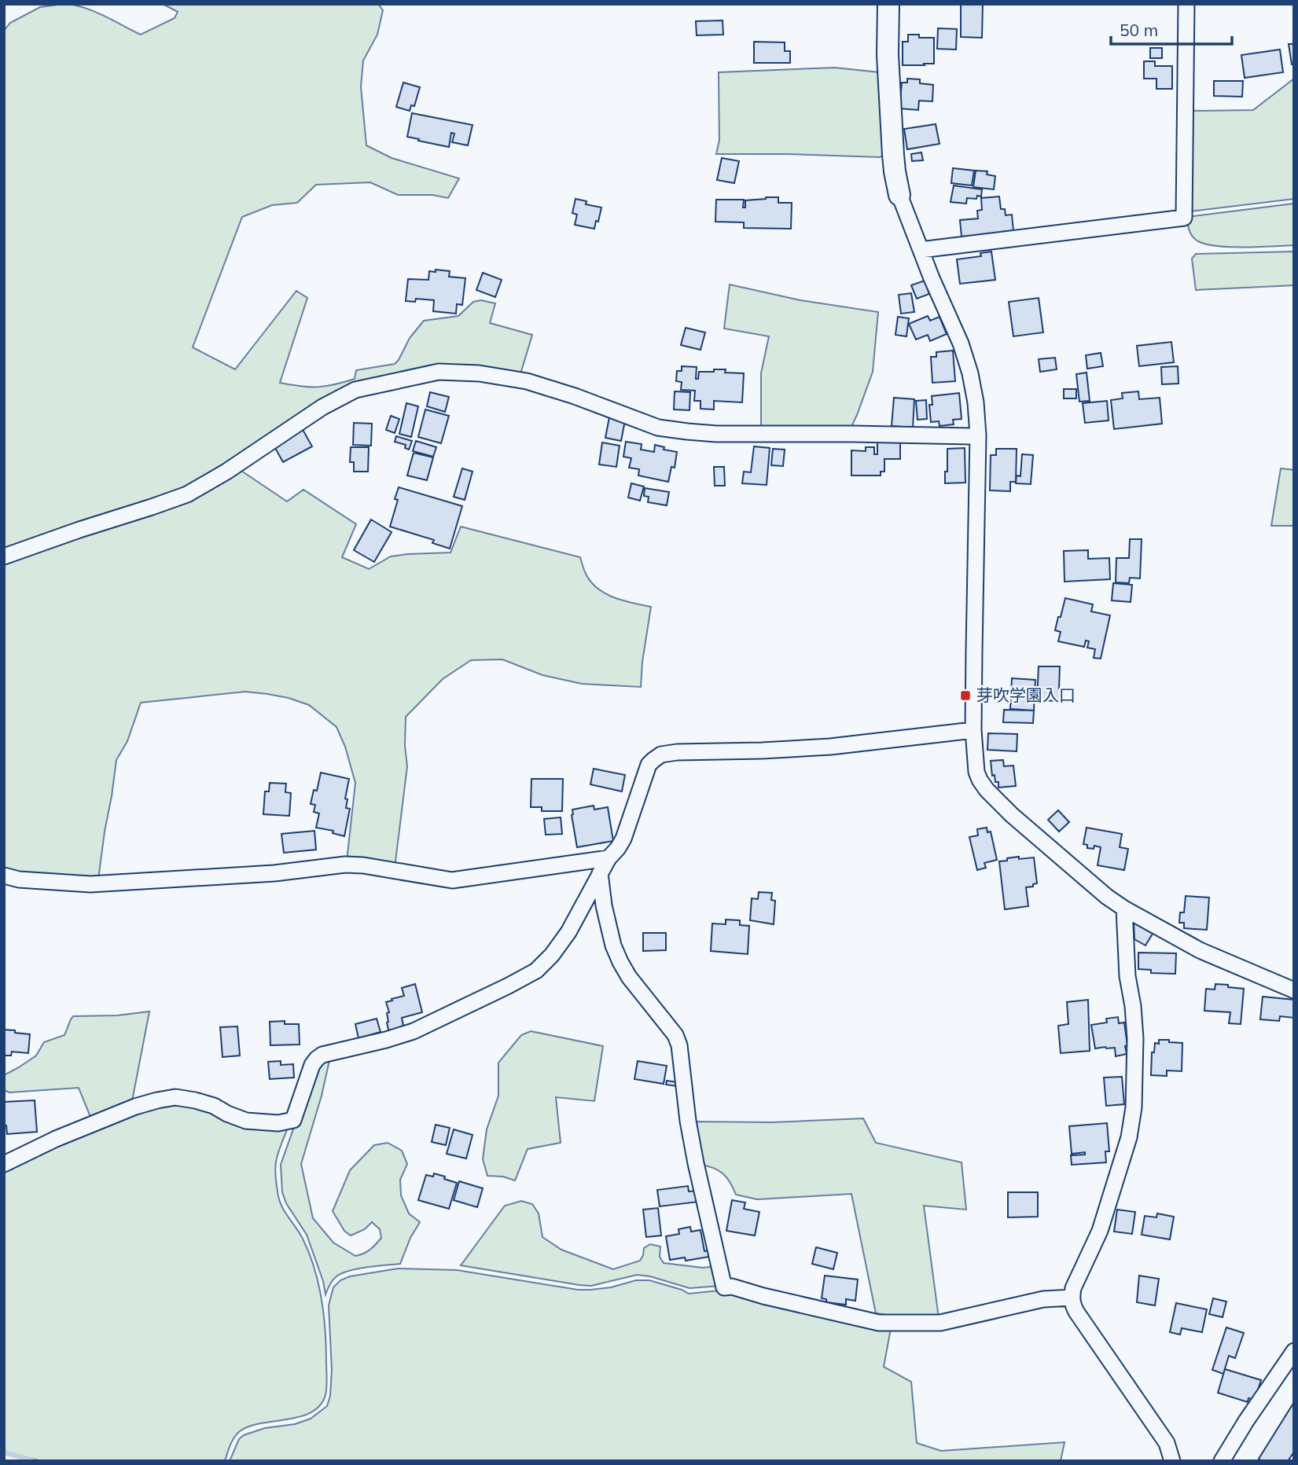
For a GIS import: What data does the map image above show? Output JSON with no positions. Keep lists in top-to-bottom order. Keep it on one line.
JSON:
{"places":{"transit":["芽吹学園入口"]},"scale_bar":"50 m"}
